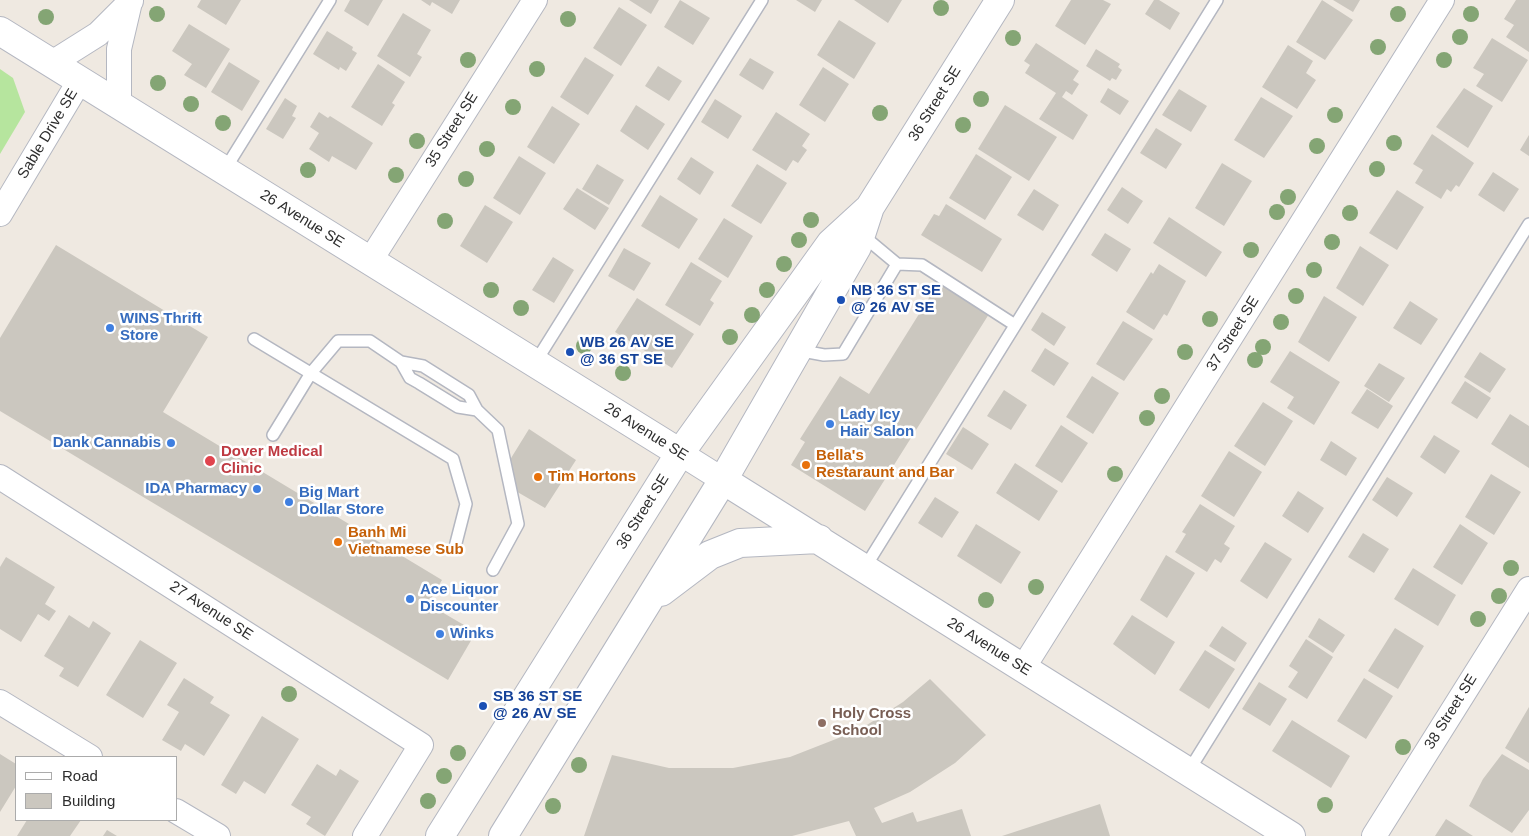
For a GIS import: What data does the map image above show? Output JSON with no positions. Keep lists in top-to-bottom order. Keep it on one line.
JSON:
{"streets":{"main road":["36 Street SE","26 Avenue SE"],"street":["35 Street SE","Sable Drive SE","37 Street SE","27 Avenue SE","38 Street SE"]},"crossings":[["36 Street SE","26 Avenue SE"],["35 Street SE","26 Avenue SE"],["Sable Drive SE","26 Avenue SE"],["26 Avenue SE","37 Street SE"]],"places":["NB 36 ST SE @ 26 AV SE","WINS Thrift Store","WB 26 AV SE @ 36 ST SE","Lady Icy Hair Salon","Dank Cannabis","Dover Medical Clinic","Bella's Restaraunt and Bar","Tim Hortons","IDA Pharmacy","Big Mart Dollar Store","Banh Mi Vietnamese Sub","Ace Liquor Discounter","Winks","SB 36 ST SE @ 26 AV SE","Holy Cross School"],"legend":["Road","Building"]}
